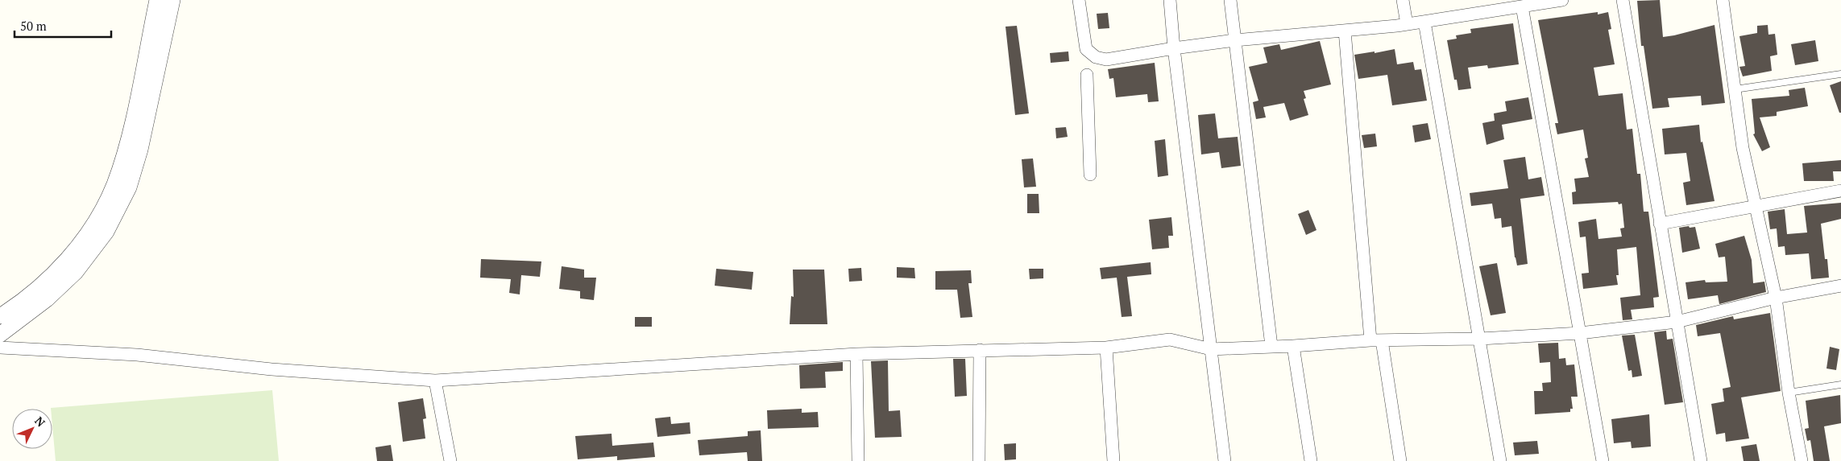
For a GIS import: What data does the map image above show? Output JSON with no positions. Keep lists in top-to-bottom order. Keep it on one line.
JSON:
{"scale_bar":"50 m","north":"top right"}
